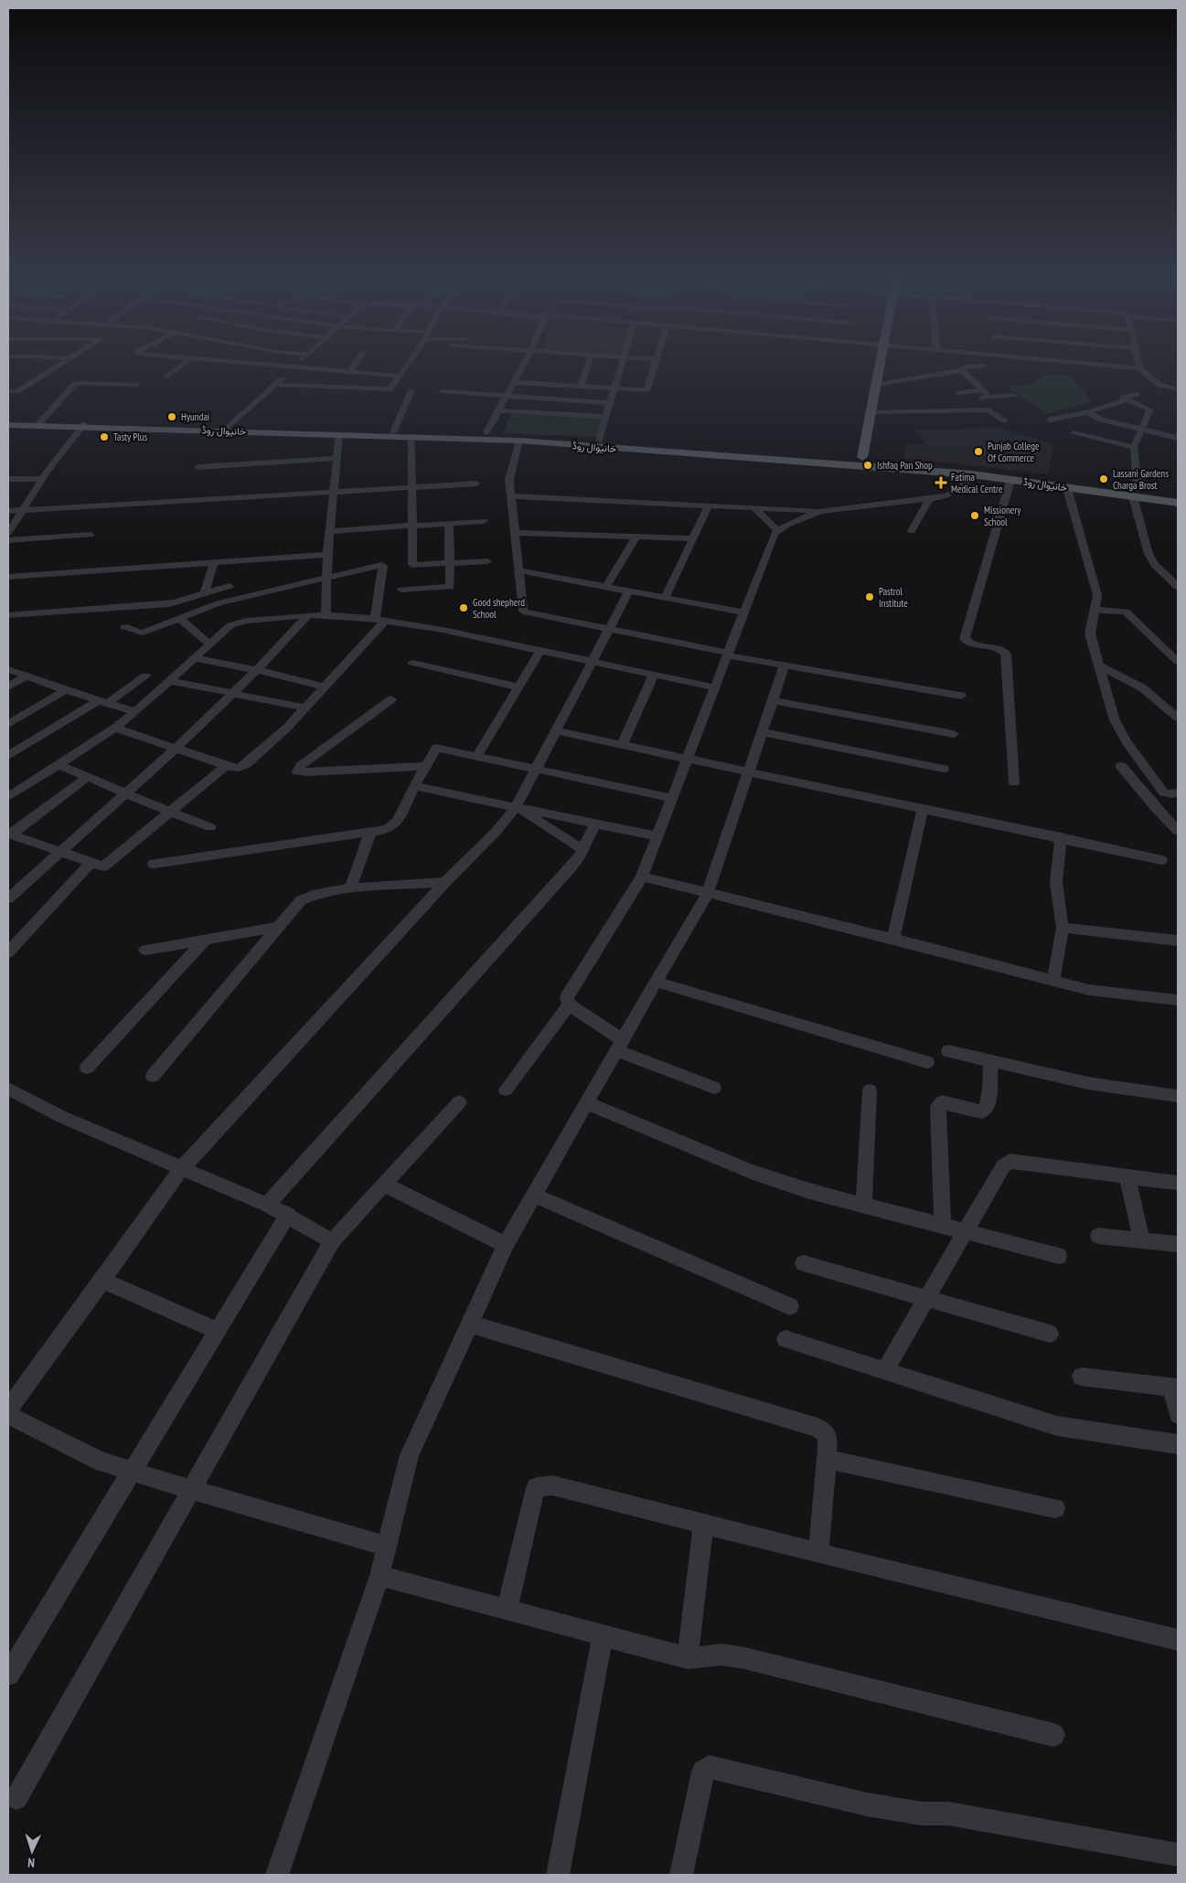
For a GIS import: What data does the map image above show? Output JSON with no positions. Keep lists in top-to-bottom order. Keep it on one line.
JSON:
{"streets":{"main road":["خانیوال روڈ"]},"places":{"other":["Hyundai","Tasty Plus","Punjab College Of Commerce","Ishfaq Pan Shop","Lassani Gardens Charga Brost","Missionery School","Pastrol Institute","Good shepherd School"],"health":["Fatima Medical Centre"]},"north":"bottom"}
